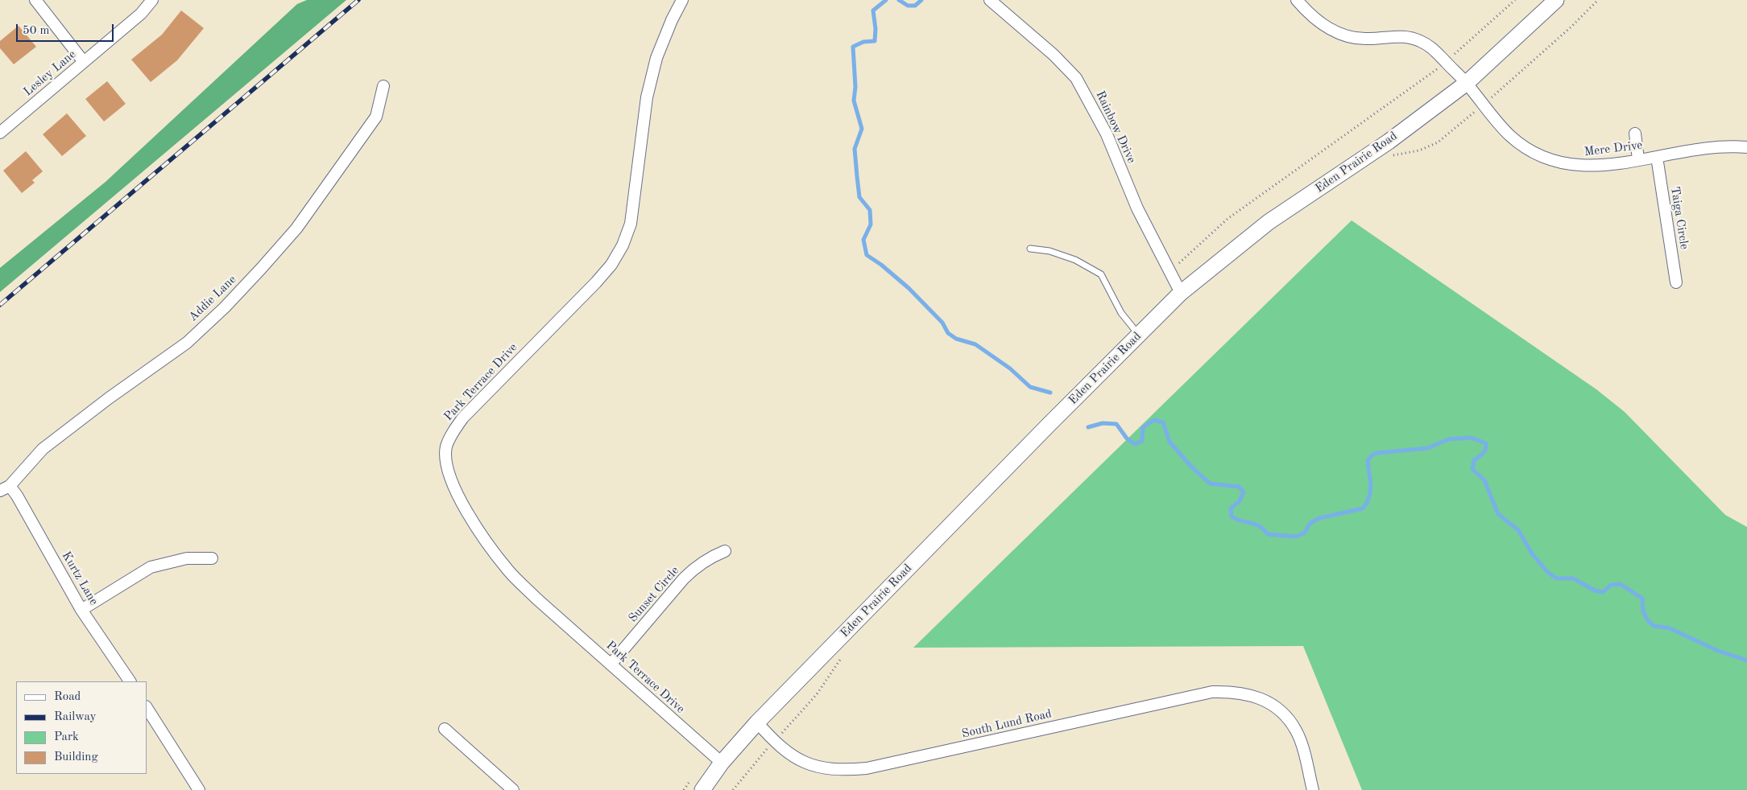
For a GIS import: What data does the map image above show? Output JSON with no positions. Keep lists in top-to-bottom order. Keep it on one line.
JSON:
{"streets":{"main road":["Eden Prairie Road"],"street":["Lesley Lane","Rainbow Drive","Mere Drive","Taiga Circle","Addie Lane","Park Terrace Drive","Kurtz Lane","Sunset Circle","South Lund Road"]},"crossings":[["Rainbow Drive","Eden Prairie Road"],["Mere Drive","Eden Prairie Road"],["Mere Drive","Taiga Circle"],["Eden Prairie Road","Park Terrace Drive"],["Eden Prairie Road","South Lund Road"],["Addie Lane","Kurtz Lane"],["Park Terrace Drive","Sunset Circle"]],"legend":["Road","Railway","Park","Building"],"scale_bar":"50 m"}
